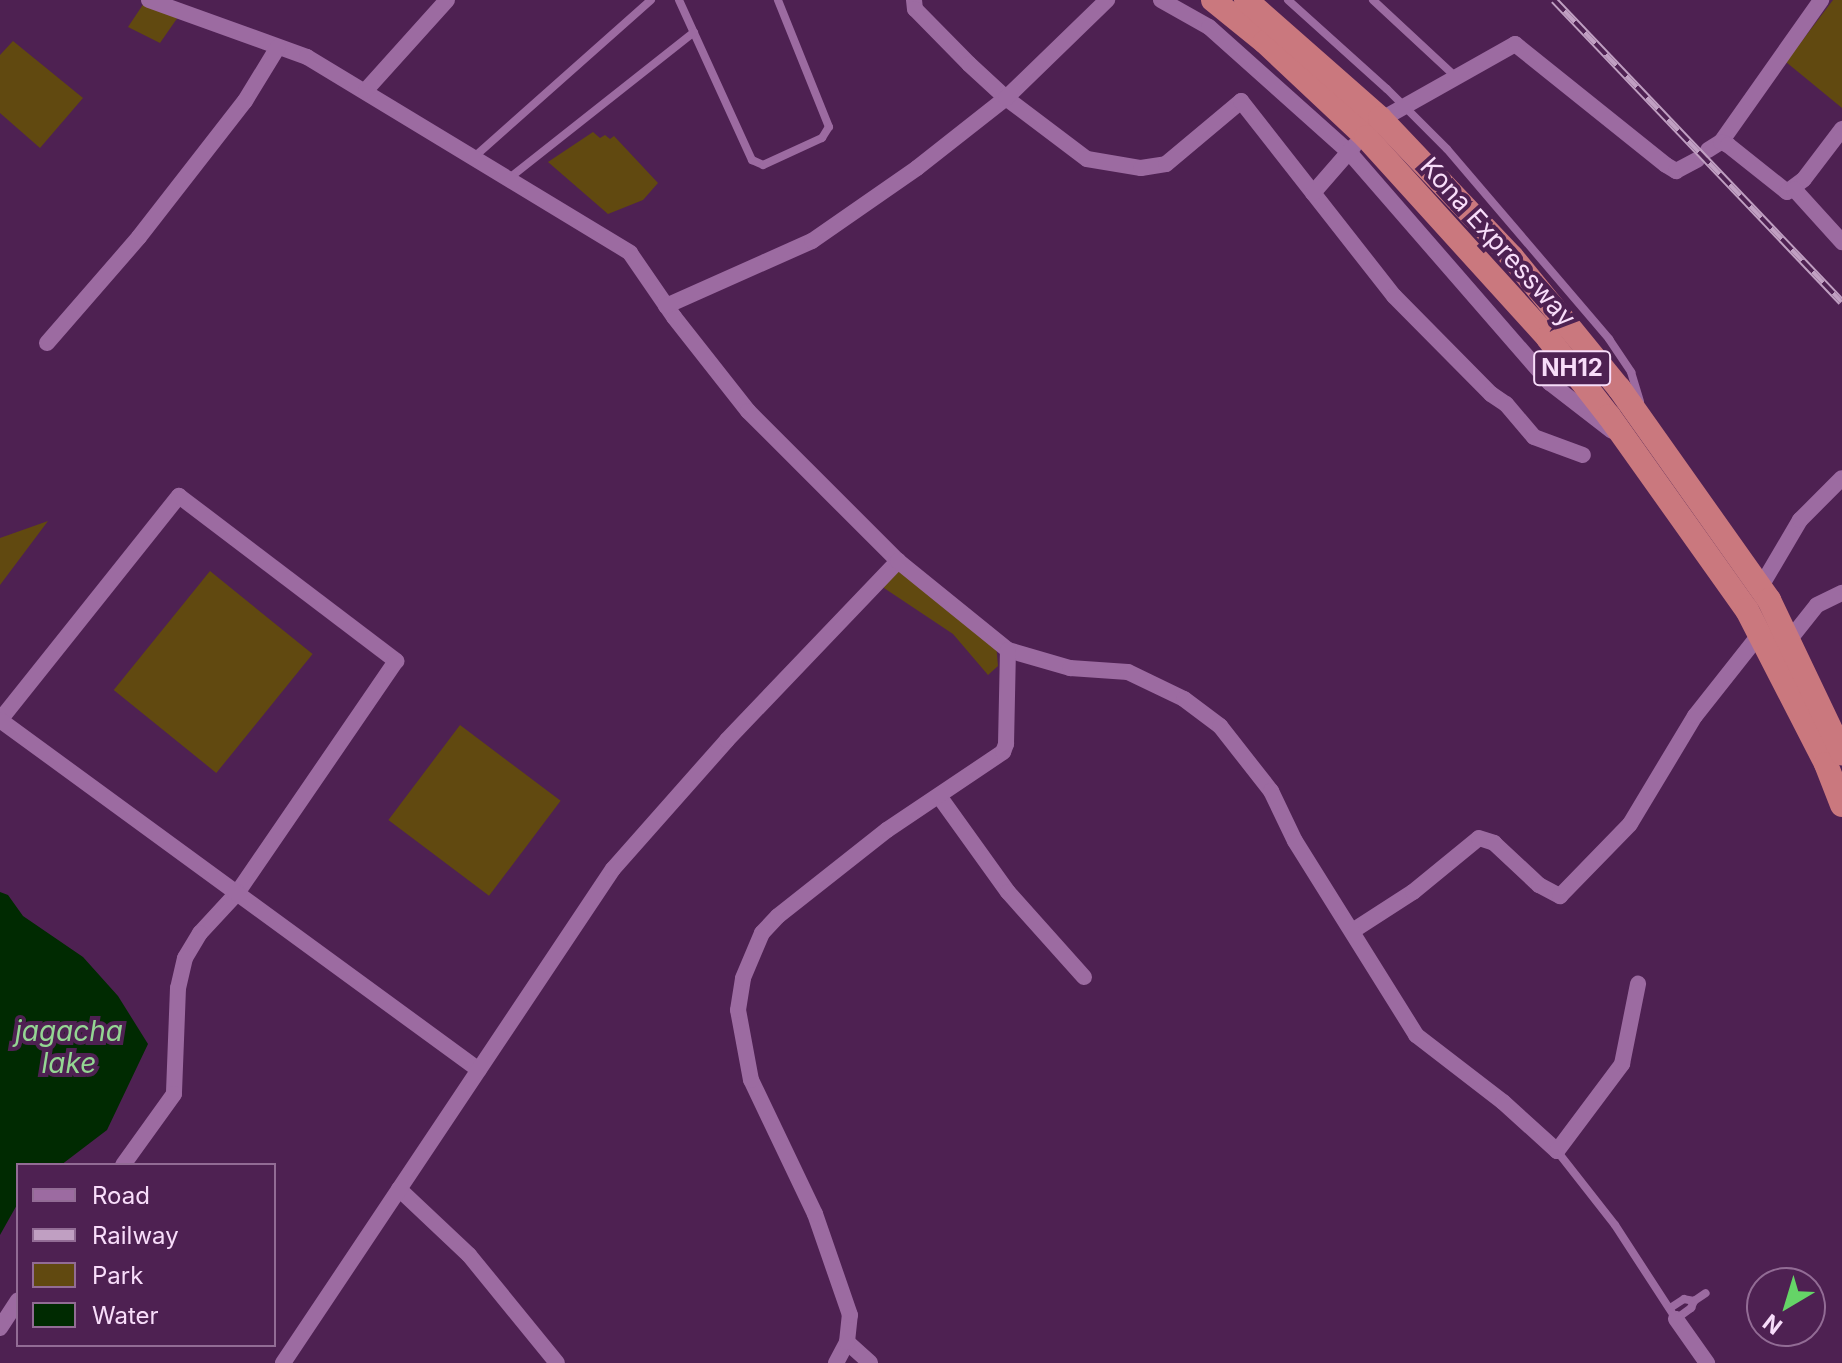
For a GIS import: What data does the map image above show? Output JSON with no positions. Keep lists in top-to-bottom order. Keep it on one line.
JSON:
{"streets":{"highway":["Kona Expressway","NH12"]},"water":["jagacha lake"],"legend":["Road","Railway","Park","Water"],"north":"bottom left"}
